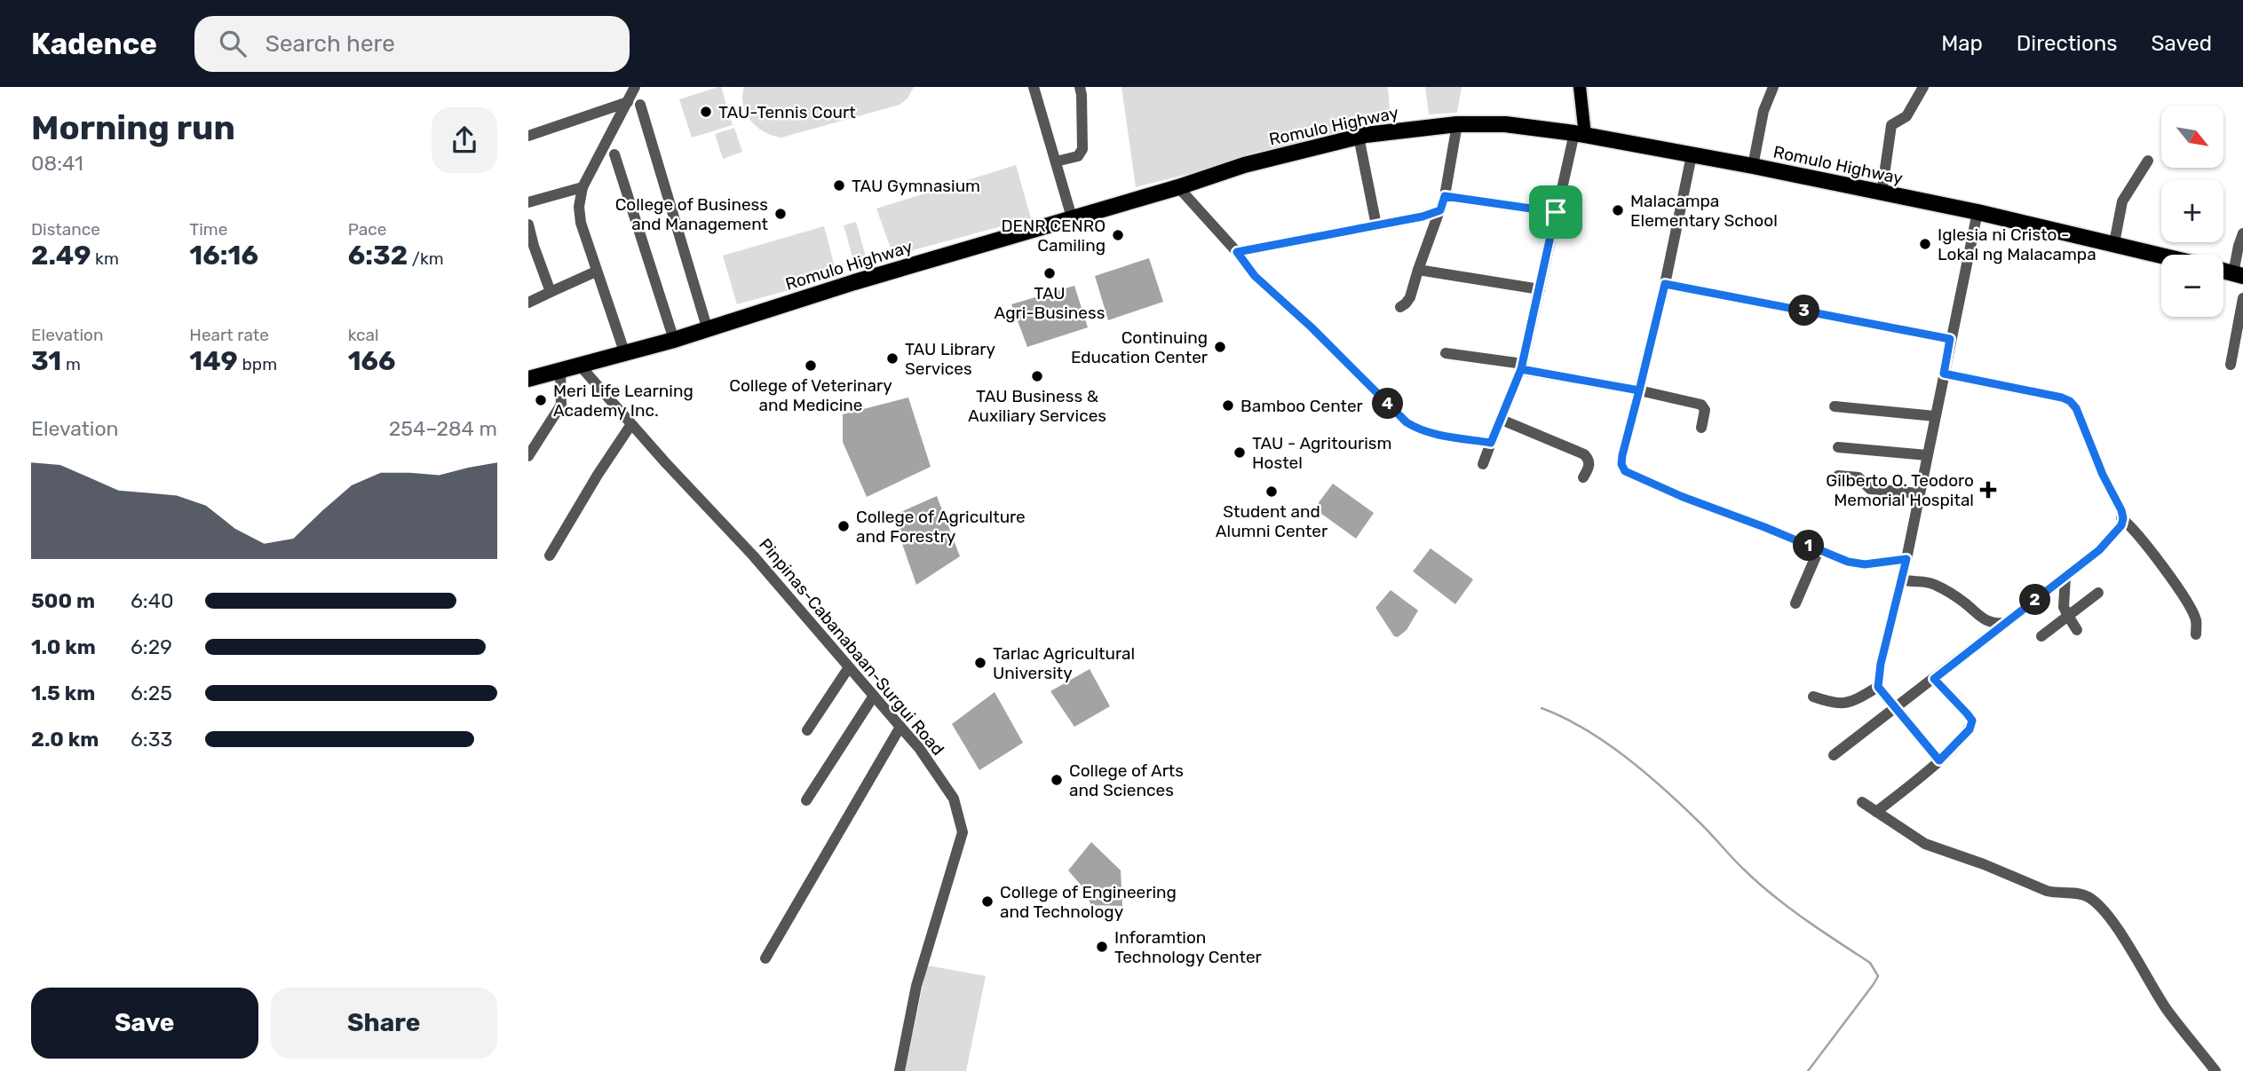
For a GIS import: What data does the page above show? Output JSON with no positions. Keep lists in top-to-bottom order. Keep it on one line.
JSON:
{"streets":{"highway":["Romulo Highway"],"street":["Pinpinas-Cabanabaan-Surgui Road"]},"crossings":[["Romulo Highway","Pinpinas-Cabanabaan-Surgui Road"]],"places":{"other":["TAU-Tennis Court","TAU Gymnasium","Malacampa Elementary School","College of Business and Management","DENR CENRO Camiling","Iglesia ni Cristo - Lokal ng Malacampa","TAU Agri-Business","Continuing Education Center","TAU Library Services","College of Veterinary and Medicine","TAU Business & Auxiliary Services","Meri Life Learning Academy Inc.","Bamboo Center","TAU - Agritourism Hostel","Student and Alumni Center","College of Agriculture and Forestry","Tarlac Agricultural University","College of Arts and Sciences","College of Engineering and Technology","Inforamtion Technology Center"],"health":["Gilberto O. Teodoro Memorial Hospital"]},"north":"bottom right","page":{"header":"Kadence","search":"Search here","nav":["Map","Directions","Saved"],"heading":["Morning run","08:41"],"map_buttons":["+","−"],"stats":[["Distance","2.49 km"],["Time","16:16"],["Pace","6:32 /km"],["Elevation","31 m"],["Heart rate","149 bpm"],["kcal","166"]],"pins":["3","4","1","2"],"chart":["Elevation","254–284 m"],"list":[{"name":"500 m","note":"6:40"},{"name":"1.0 km","note":"6:29"},{"name":"1.5 km","note":"6:25"},{"name":"2.0 km","note":"6:33"}],"buttons":["Save","Share"]}}
